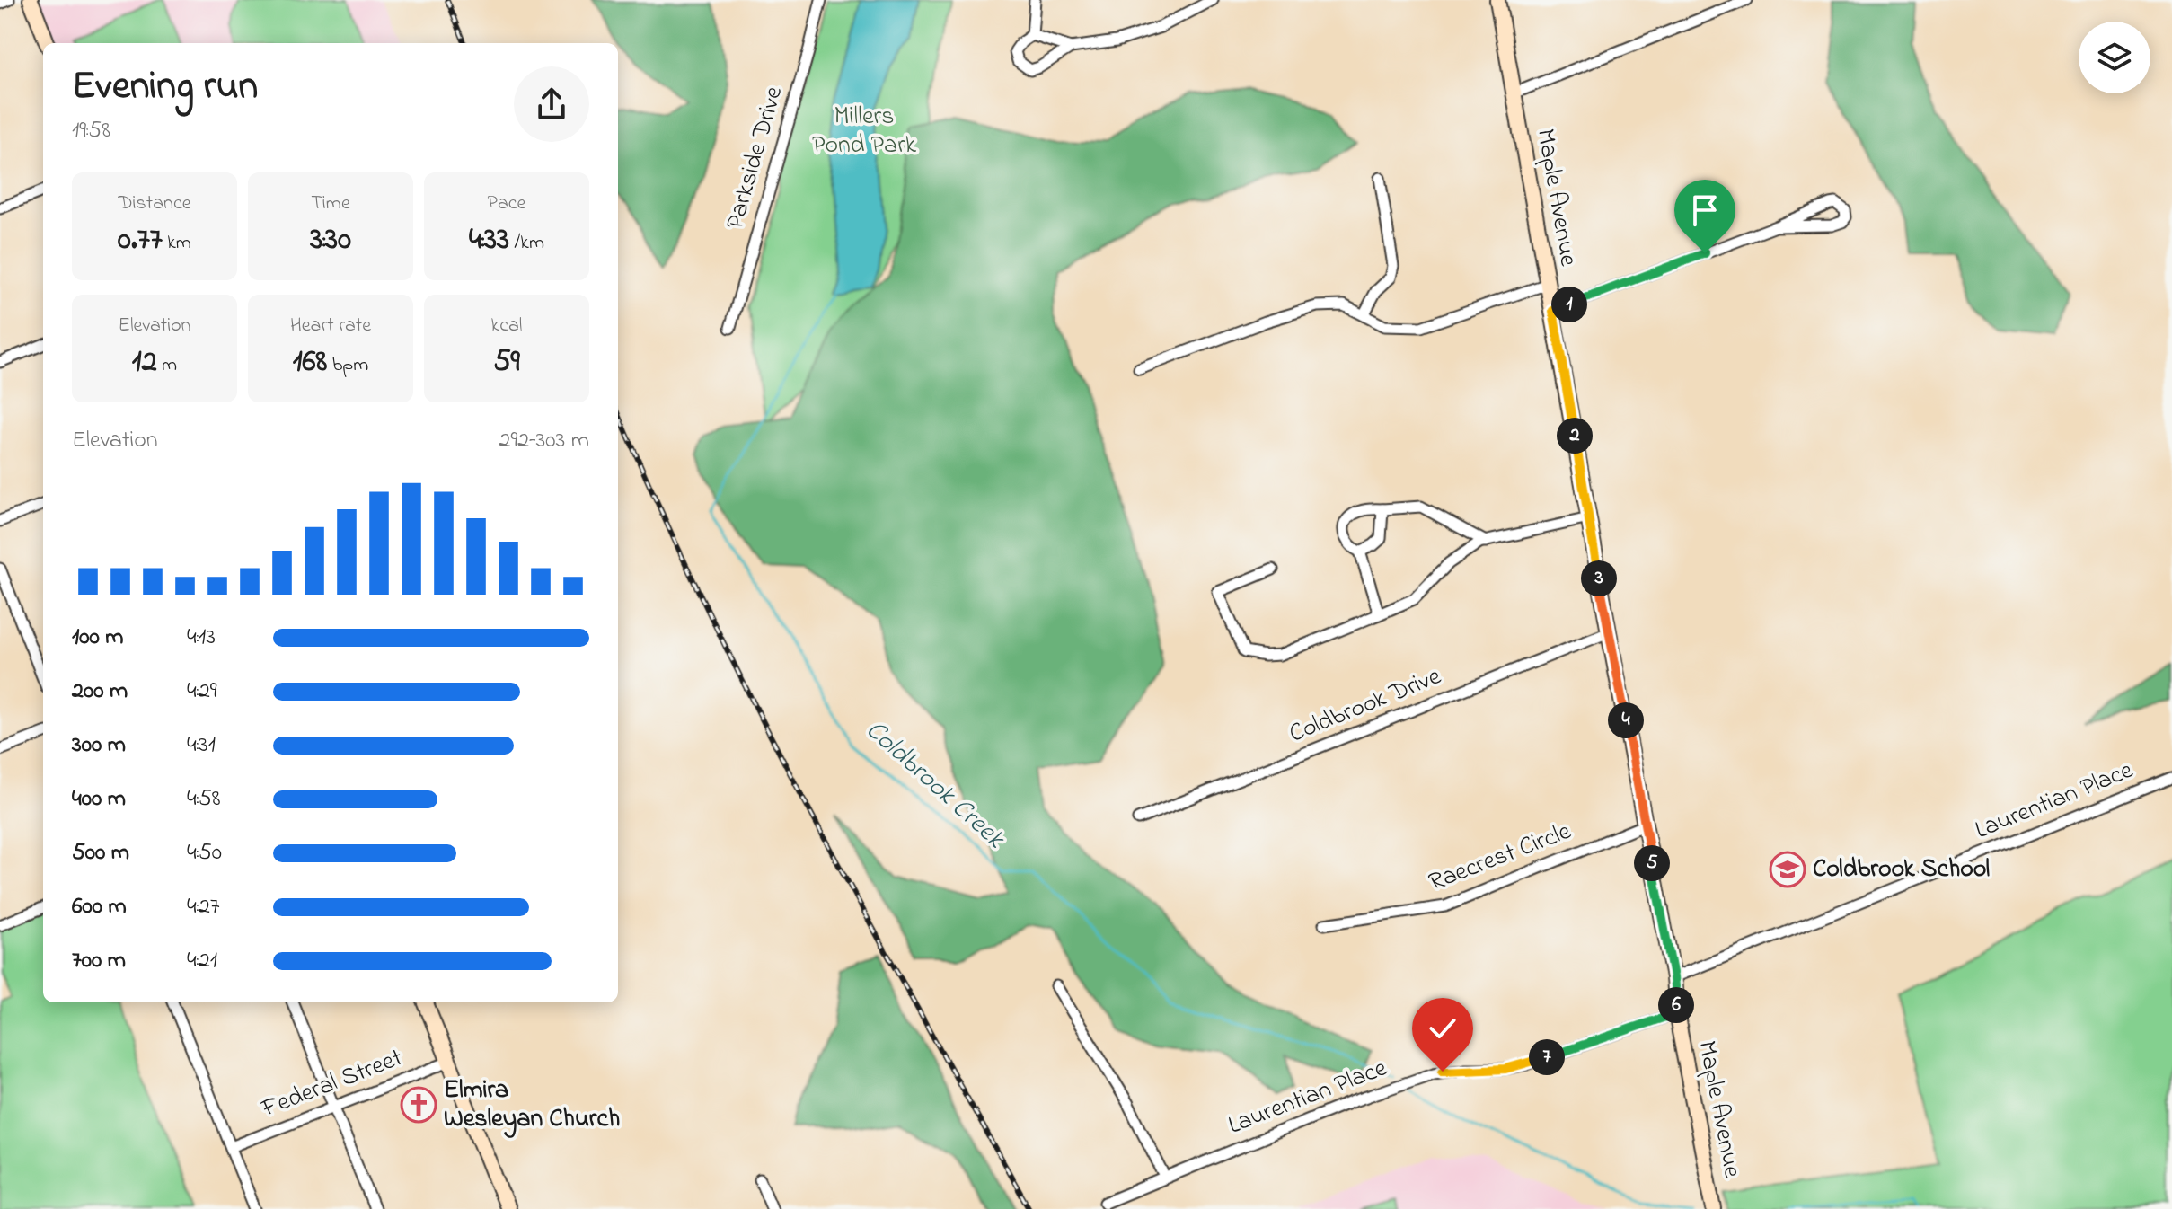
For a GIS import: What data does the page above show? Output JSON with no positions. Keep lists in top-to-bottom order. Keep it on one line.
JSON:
{"streets":{"main road":["Maple Avenue"],"street":["Parkside Drive","Coldbrook Drive","Laurentian Place","Raecrest Circle","Federal Street"]},"crossings":[["Maple Avenue","Coldbrook Drive"],["Maple Avenue","Laurentian Place"],["Maple Avenue","Raecrest Circle"]],"water":["Coldbrook Creek"],"parks":["Millers Pond Park"],"places":{"school or university":["Coldbrook School"],"church":["Elmira Wesleyan Church"]},"page":{"heading":["Evening run","19:58"],"stats":[["Distance","0.77 km"],["Time","3:30"],["Pace","4:33 /km"],["Elevation","12 m"],["Heart rate","168 bpm"],["kcal","59"]],"pins":["1","2","3","4","5","6","7"],"chart":["Elevation","292–303 m"],"list":[{"name":"100 m","note":"4:13"},{"name":"200 m","note":"4:29"},{"name":"300 m","note":"4:31"},{"name":"400 m","note":"4:58"},{"name":"500 m","note":"4:50"},{"name":"600 m","note":"4:27"},{"name":"700 m","note":"4:21"}]}}
